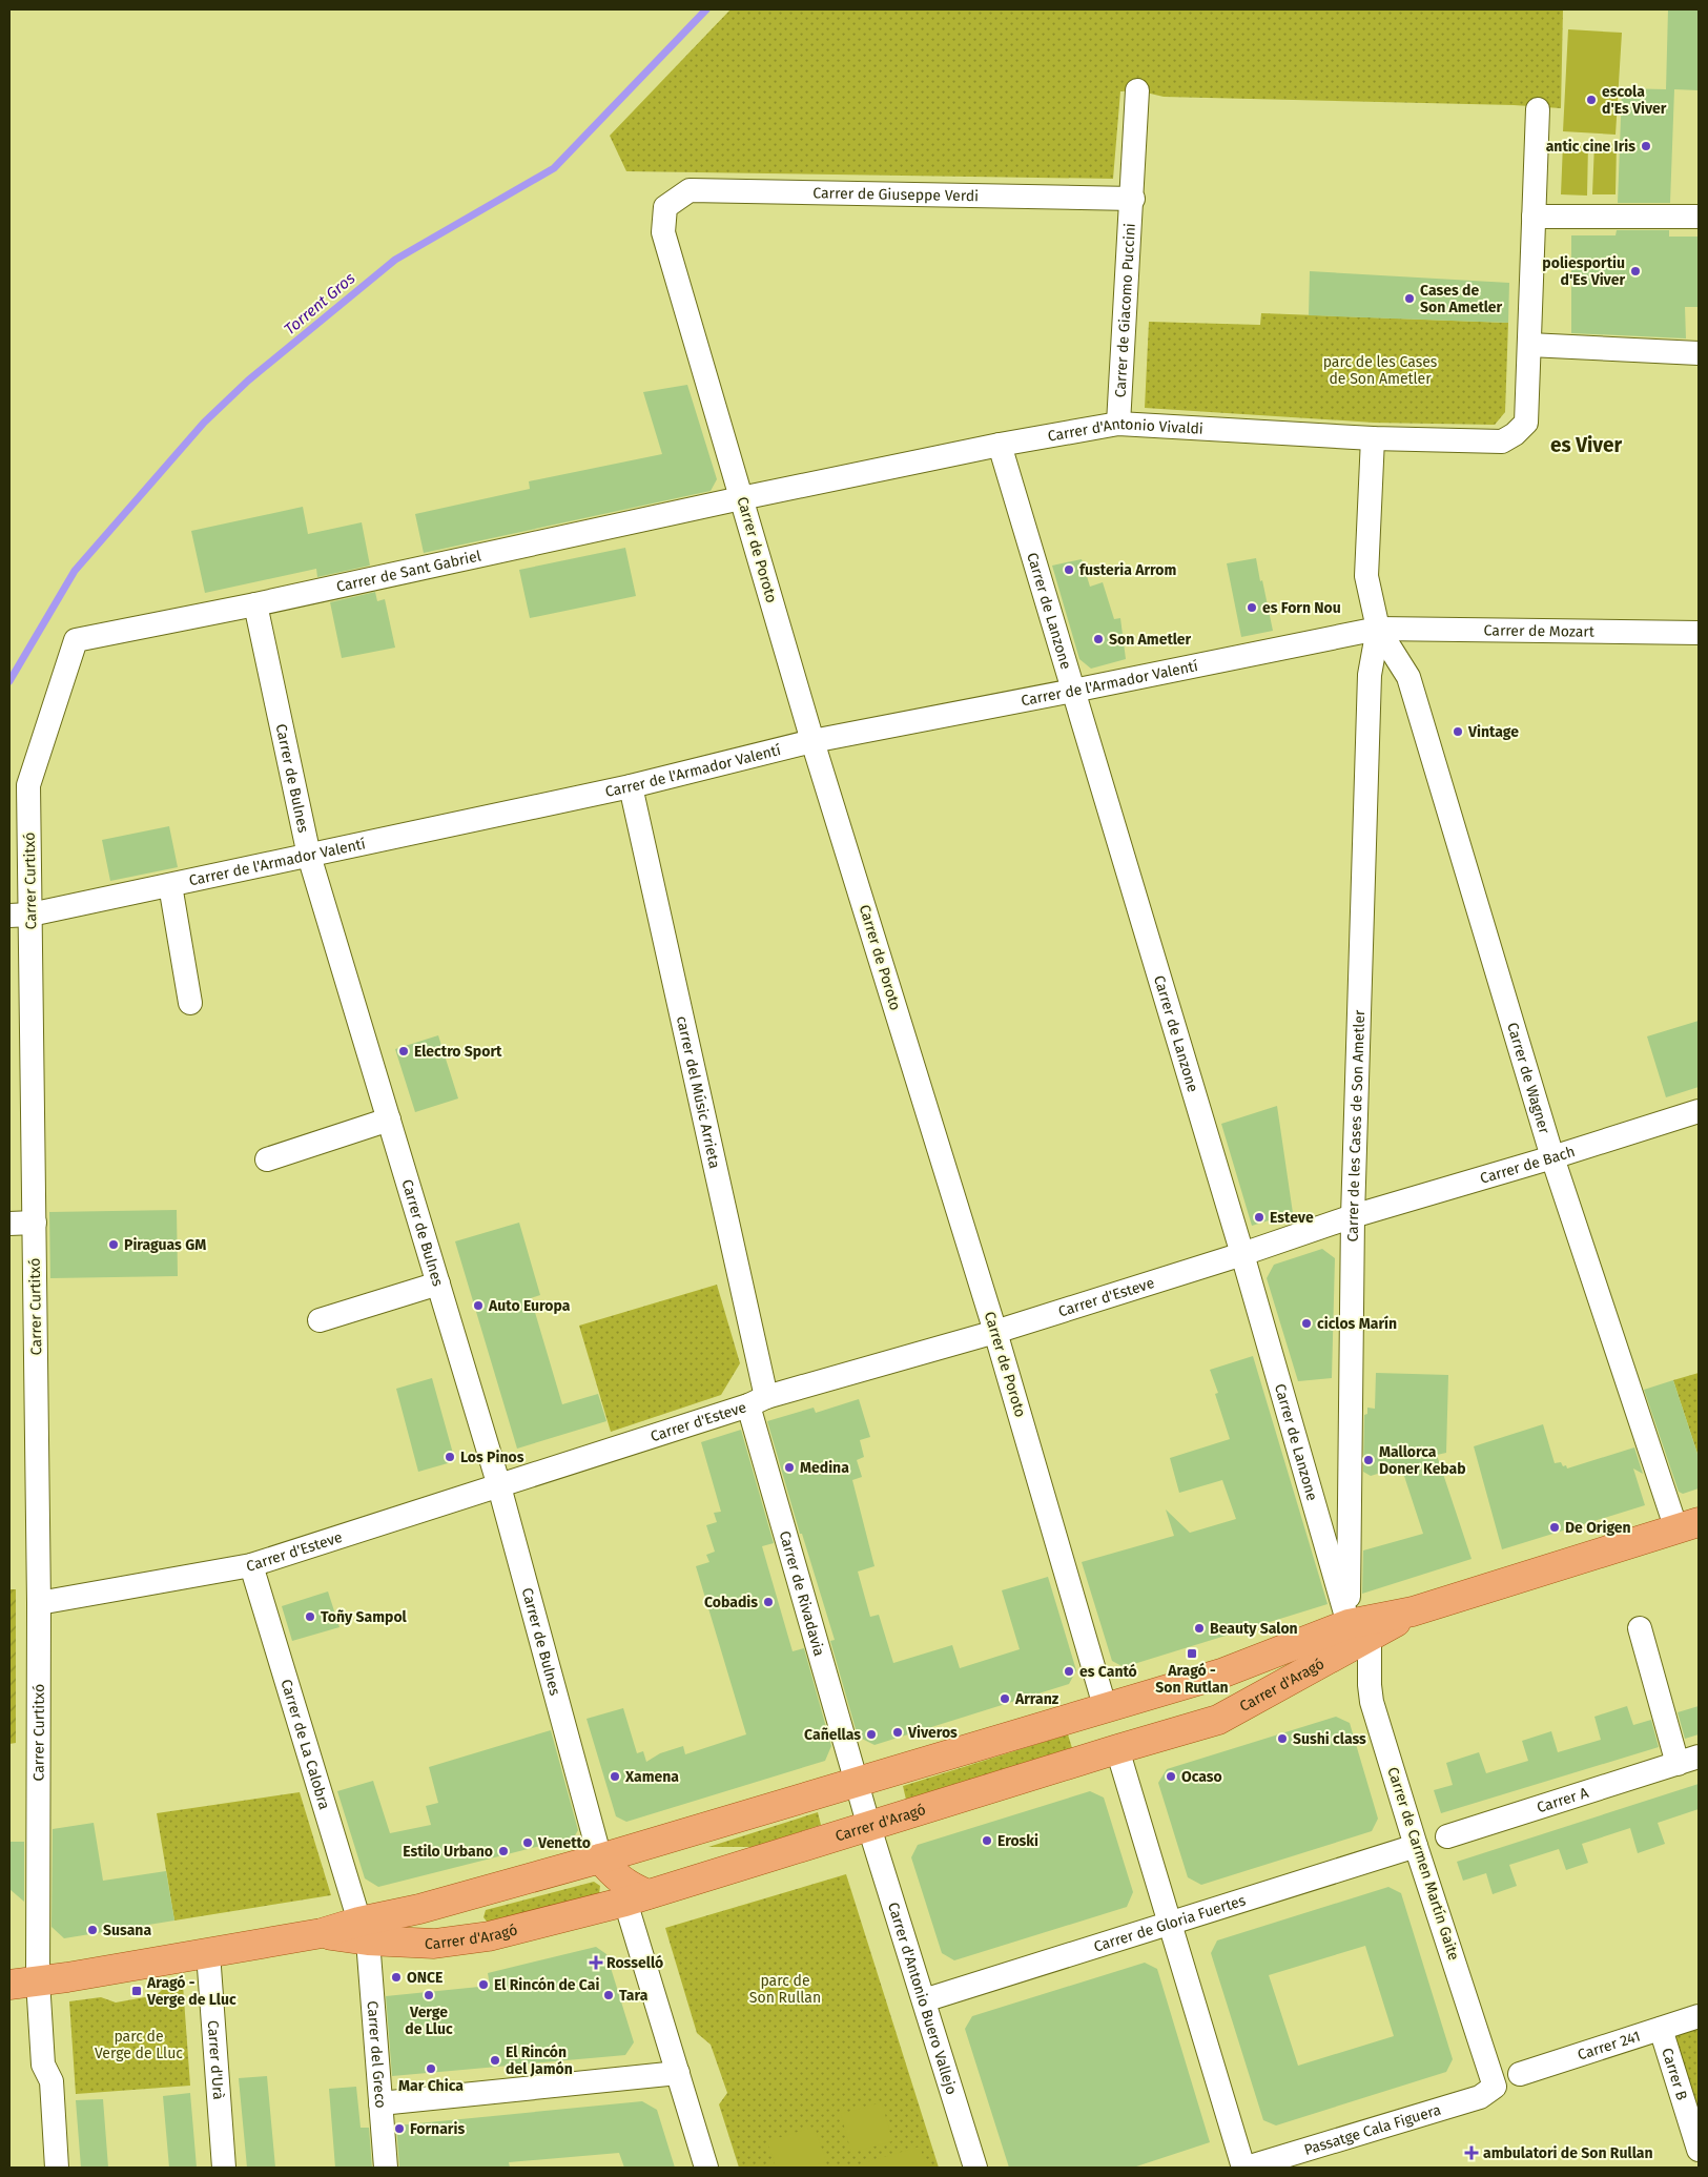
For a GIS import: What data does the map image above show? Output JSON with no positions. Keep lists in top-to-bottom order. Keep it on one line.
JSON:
{"streets":{"main road":["Carrer d'Aragó"],"street":["Carrer de Giuseppe Verdi","Carrer de Giacomo Puccini","Carrer d'Antonio Vivaldi","Carrer de Poroto","Carrer de Sant Gabriel","Carrer de Lanzone","Carrer de Mozart","Carrer de l'Armador Valentí","Carrer de Bulnes","Carrer Curtitxó","Carrer de Wagner","carrer del Músic Arrieta","Carrer de les Cases de Son Ametler","Carrer de Bach","Carrer d'Esteve","Carrer de Rivadavia","Carrer de La Calobra","Carrer A","Carrer de Carmen Martín Gaite","Carrer de Gloria Fuertes","Carrer d'Antonio Buero Vallejo","Carrer 241","Carrer del Greco","Carrer d'Urà","Carrer B","Passatge Cala Figuera"]},"crossings":[["Carrer de Giuseppe Verdi","Carrer de Giacomo Puccini"],["Carrer de Giuseppe Verdi","Carrer de Poroto"],["Carrer de Giacomo Puccini","Carrer d'Antonio Vivaldi"],["Carrer d'Antonio Vivaldi","Carrer de Poroto"],["Carrer d'Antonio Vivaldi","Carrer de Sant Gabriel"],["Carrer d'Antonio Vivaldi","Carrer de Lanzone"],["Carrer de Poroto","Carrer de Sant Gabriel"],["Carrer de Poroto","Carrer de l'Armador Valentí"],["Carrer de Poroto","Carrer d'Esteve"],["Carrer de Poroto","Carrer d'Aragó"],["Carrer de Sant Gabriel","Carrer de Bulnes"],["Carrer de Sant Gabriel","Carrer Curtitxó"],["Carrer de Lanzone","Carrer de l'Armador Valentí"],["Carrer de Lanzone","Carrer de les Cases de Son Ametler"],["Carrer de Lanzone","Carrer d'Esteve"],["Carrer de Lanzone","Carrer d'Aragó"],["Carrer de Lanzone","Carrer de Carmen Martín Gaite"],["Carrer de Mozart","Carrer de l'Armador Valentí"],["Carrer de Mozart","Carrer de Wagner"],["Carrer de Mozart","Carrer de les Cases de Son Ametler"],["Carrer de l'Armador Valentí","Carrer de Bulnes"],["Carrer de l'Armador Valentí","Carrer Curtitxó"],["Carrer de l'Armador Valentí","Carrer de Wagner"],["Carrer de l'Armador Valentí","carrer del Músic Arrieta"],["Carrer de l'Armador Valentí","Carrer de les Cases de Son Ametler"],["Carrer de Bulnes","Carrer d'Esteve"],["Carrer de Bulnes","Carrer d'Aragó"],["Carrer Curtitxó","Carrer d'Esteve"],["Carrer Curtitxó","Carrer d'Aragó"],["Carrer de Wagner","Carrer de les Cases de Son Ametler"],["Carrer de Wagner","Carrer de Bach"],["Carrer de Wagner","Carrer d'Aragó"],["carrer del Músic Arrieta","Carrer d'Esteve"],["carrer del Músic Arrieta","Carrer de Rivadavia"],["Carrer de les Cases de Son Ametler","Carrer de Bach"],["Carrer de les Cases de Son Ametler","Carrer d'Esteve"],["Carrer de les Cases de Son Ametler","Carrer d'Aragó"],["Carrer de les Cases de Son Ametler","Carrer de Carmen Martín Gaite"],["Carrer de Bach","Carrer d'Esteve"],["Carrer d'Esteve","Carrer de Rivadavia"],["Carrer d'Esteve","Carrer de La Calobra"],["Carrer de Rivadavia","Carrer d'Aragó"],["Carrer de Rivadavia","Carrer d'Antonio Buero Vallejo"],["Carrer d'Aragó","Carrer de La Calobra"],["Carrer d'Aragó","Carrer de Carmen Martín Gaite"],["Carrer d'Aragó","Carrer d'Antonio Buero Vallejo"],["Carrer d'Aragó","Carrer del Greco"],["Carrer d'Aragó","Carrer d'Urà"],["Carrer de La Calobra","Carrer del Greco"],["Carrer de Carmen Martín Gaite","Carrer de Gloria Fuertes"],["Carrer de Carmen Martín Gaite","Passatge Cala Figuera"],["Carrer de Gloria Fuertes","Carrer d'Antonio Buero Vallejo"],["Carrer 241","Carrer B"]],"districts":["es Viver"],"water":["Torrent Gros"],"parks":["parc de les Cases de Son Ametler","parc de Son Rullan","parc de Verge de Lluc"],"places":{"other":["escola d'Es Viver","antic cine Iris","poliesportiu d'Es Viver","Cases de Son Ametler","fusteria Arrom","es Forn Nou","Son Ametler","Vintage","Electro Sport","Esteve","Piraguas GM","Auto Europa","ciclos Marín","Los Pinos","Mallorca Doner Kebab","Medina","De Origen","Cobadis","Toñy Sampol","Beauty Salon","es Cantó","Arranz","Viveros","Cañellas","Sushi class","Xamena","Ocaso","Eroski","Venetto","Estilo Urbano","Susana","ONCE","El Rincón de Cai","Verge de Lluc","Tara","El Rincón del Jamón","Mar Chica","Fornaris"],"transit":["Aragó - Son Rutlan","Aragó - Verge de Lluc"],"health":["Rosselló","ambulatori de Son Rullan"]}}
